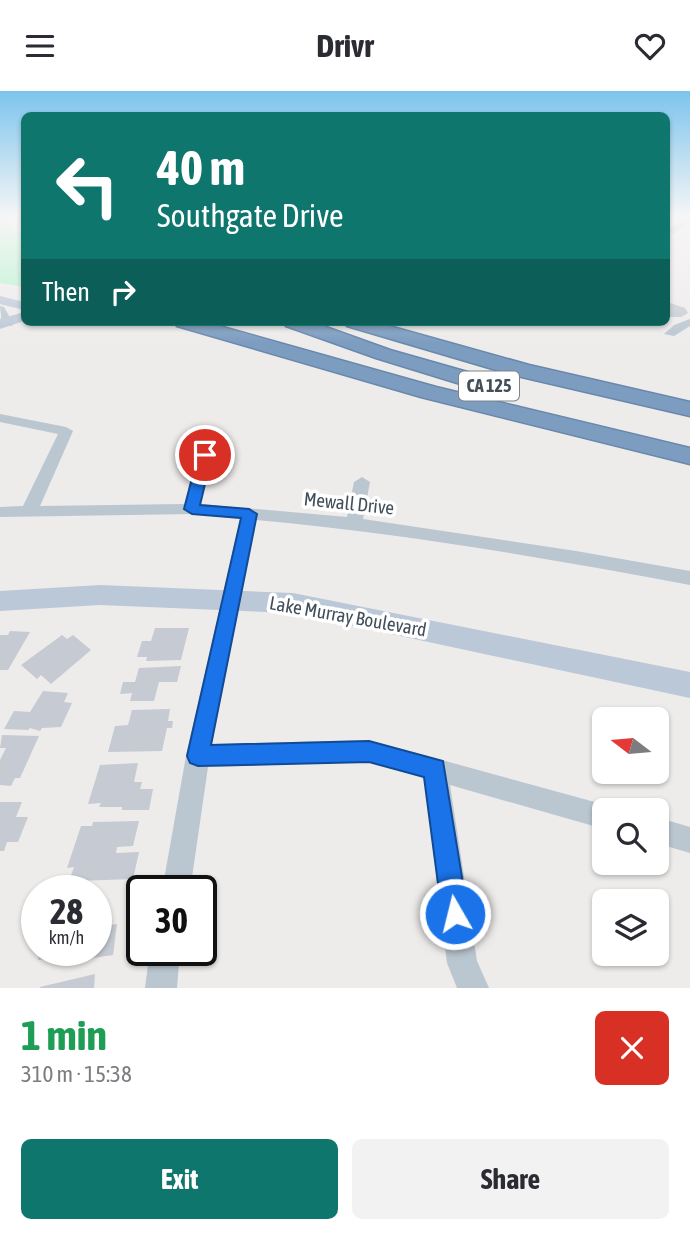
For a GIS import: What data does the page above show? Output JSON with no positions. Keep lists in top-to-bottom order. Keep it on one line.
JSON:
{"streets":{"highway":["CA 125"],"main road":["Lake Murray Boulevard"],"street":["Mewall Drive"]},"north":"left","page":{"header":"Drivr","turn":["40 m","Southgate Drive"],"then":"Then","speed":"28 km/h","limit":"30","heading":["1 min","310 m · 15:38"],"buttons":["Exit","Share"]}}
